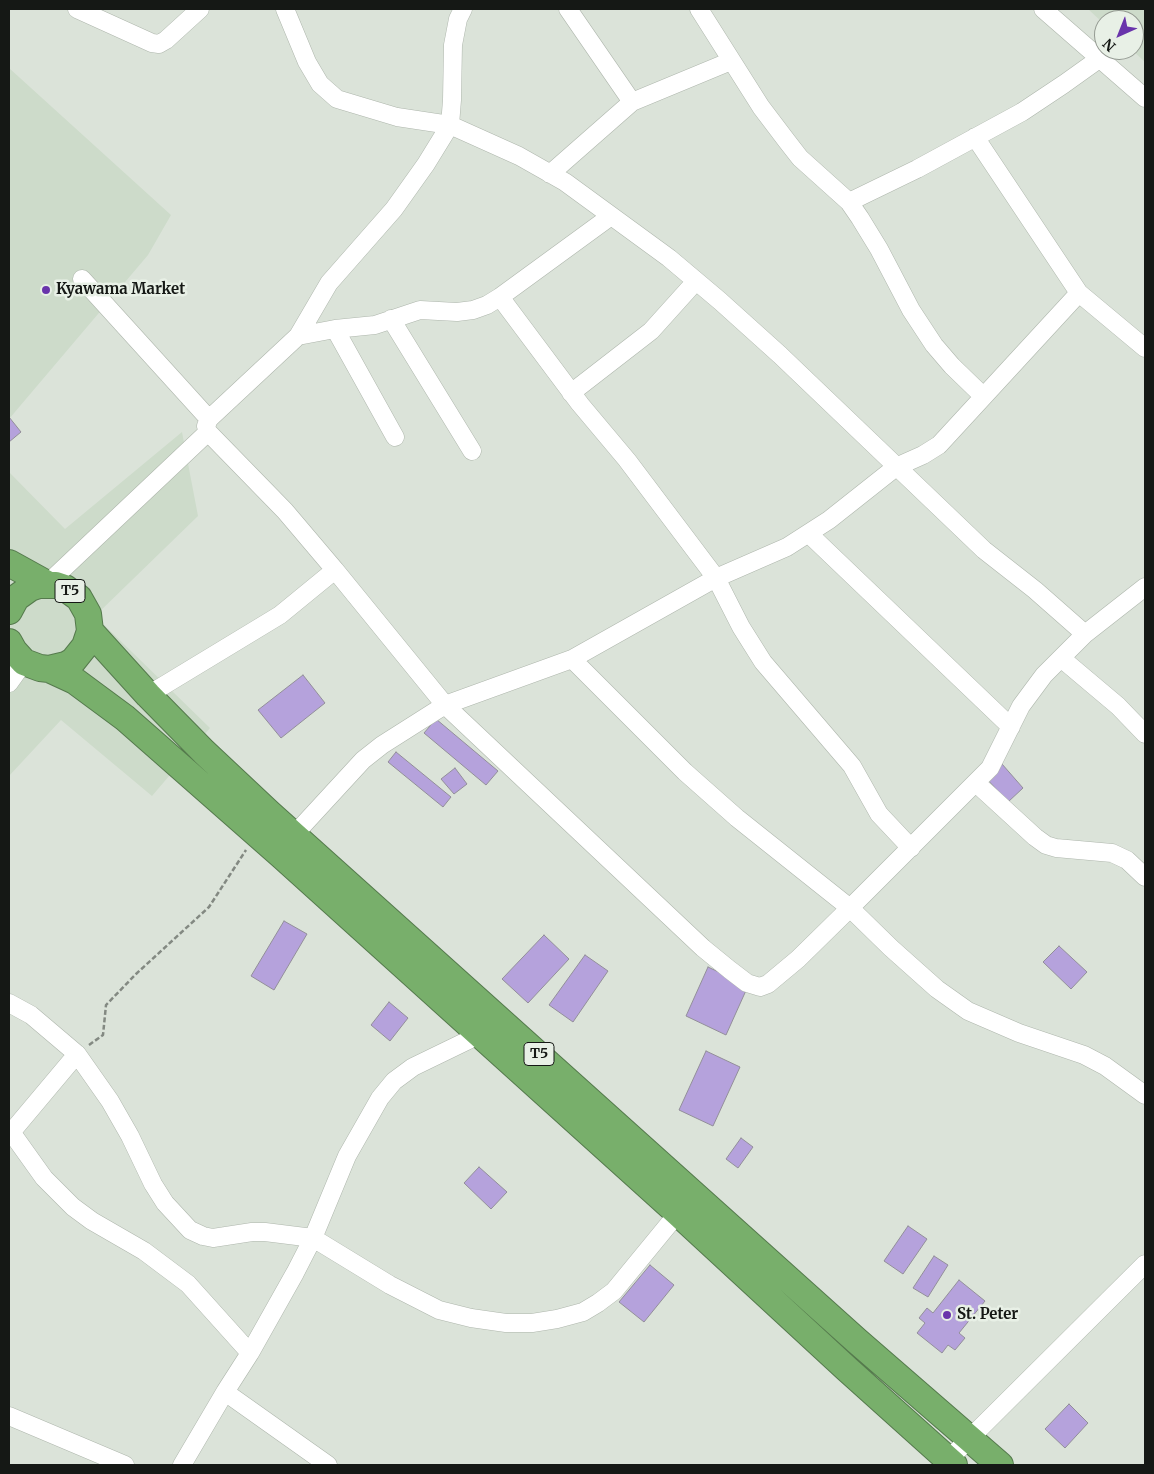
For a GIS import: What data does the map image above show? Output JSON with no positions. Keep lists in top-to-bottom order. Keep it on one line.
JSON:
{"streets":{"highway":["T5"]},"places":["Kyawama Market","St. Peter"],"north":"bottom left"}
